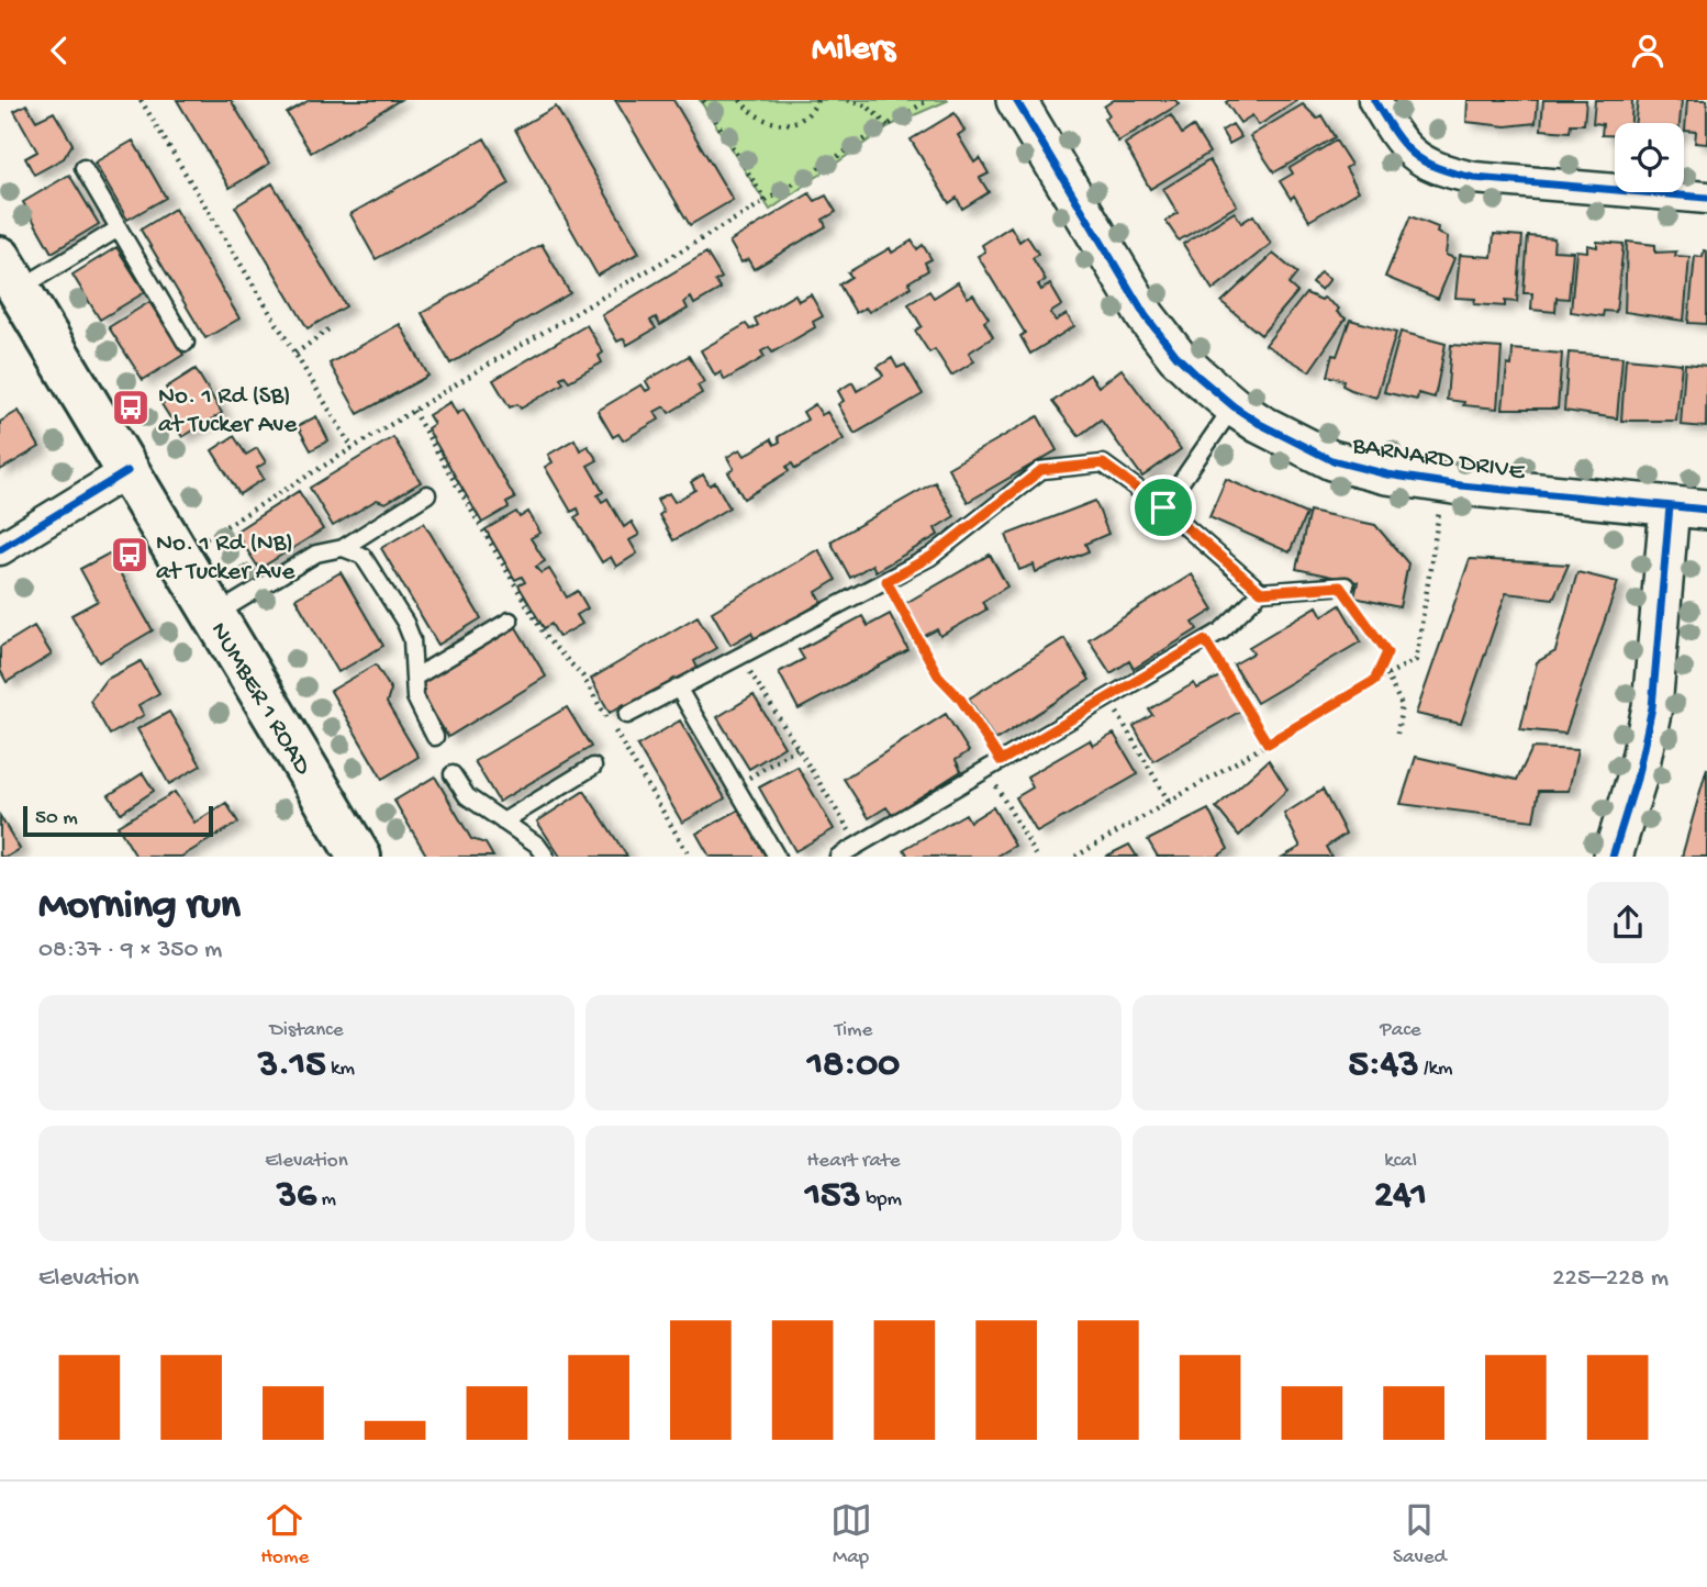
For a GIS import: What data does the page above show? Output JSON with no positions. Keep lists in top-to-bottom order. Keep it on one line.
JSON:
{"streets":{"main road":["NUMBER 1 ROAD"],"street":["BARNARD DRIVE"]},"places":{"bus stop":["No. 1 Rd (SB) at Tucker Ave","No. 1 Rd (NB) at Tucker Ave"]},"scale_bar":"50 m","page":{"header":"Milers","scale":"50 m","heading":["Morning run","08:37 · 9 × 350 m"],"stats":[["Distance","3.15 km"],["Time","18:00"],["Pace","5:43 /km"],["Elevation","36 m"],["Heart rate","153 bpm"],["kcal","241"]],"chart":["Elevation","225–228 m"],"tabs":["Home","Map","Saved"]}}
